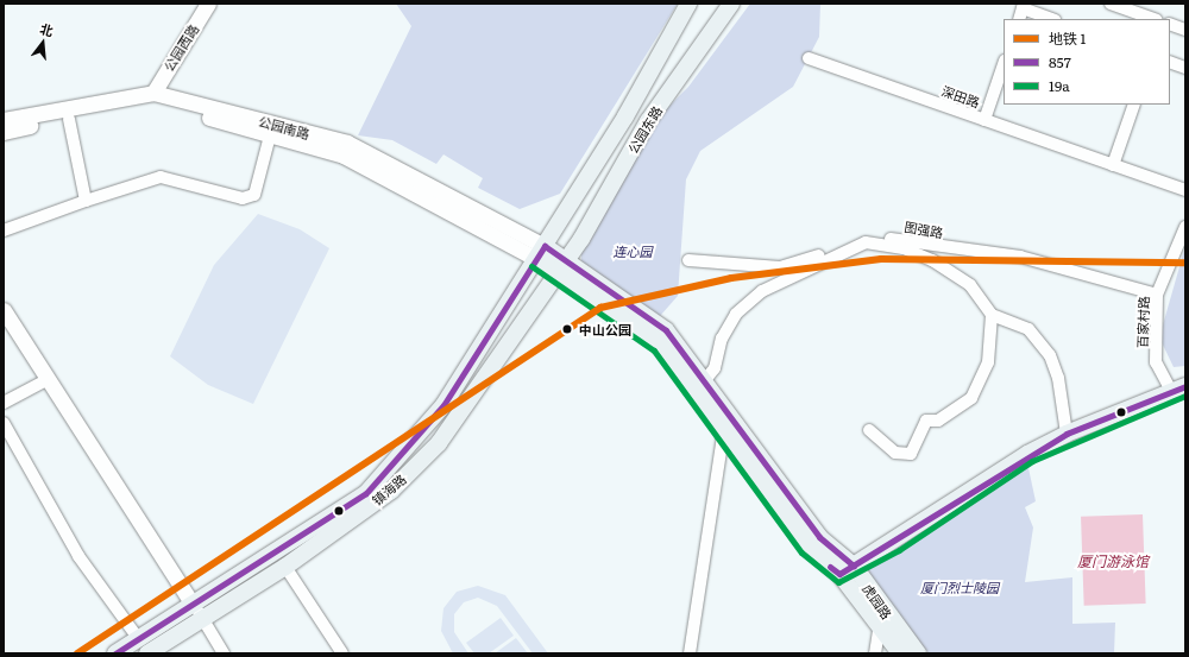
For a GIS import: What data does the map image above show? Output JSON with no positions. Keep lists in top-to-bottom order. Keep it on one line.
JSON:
{"streets":{"main road":["公园东路","镇海路","虎园路"],"street":["公园西路","深田路","公园南路","图强路","百家村路"]},"crossings":[["公园西路","公园南路"],["公园南路","公园东路"],["公园南路","镇海路"],["公园南路","虎园路"],["公园东路","镇海路"],["公园东路","虎园路"],["图强路","百家村路"],["镇海路","虎园路"]],"water":["厦门游泳馆"],"parks":["连心园","厦门烈士陵园"],"places":["中山公园"],"lines":["transit line 857","metro line 1","transit line 19a"],"legend":["地铁 1","857","19a"],"north":"top"}
